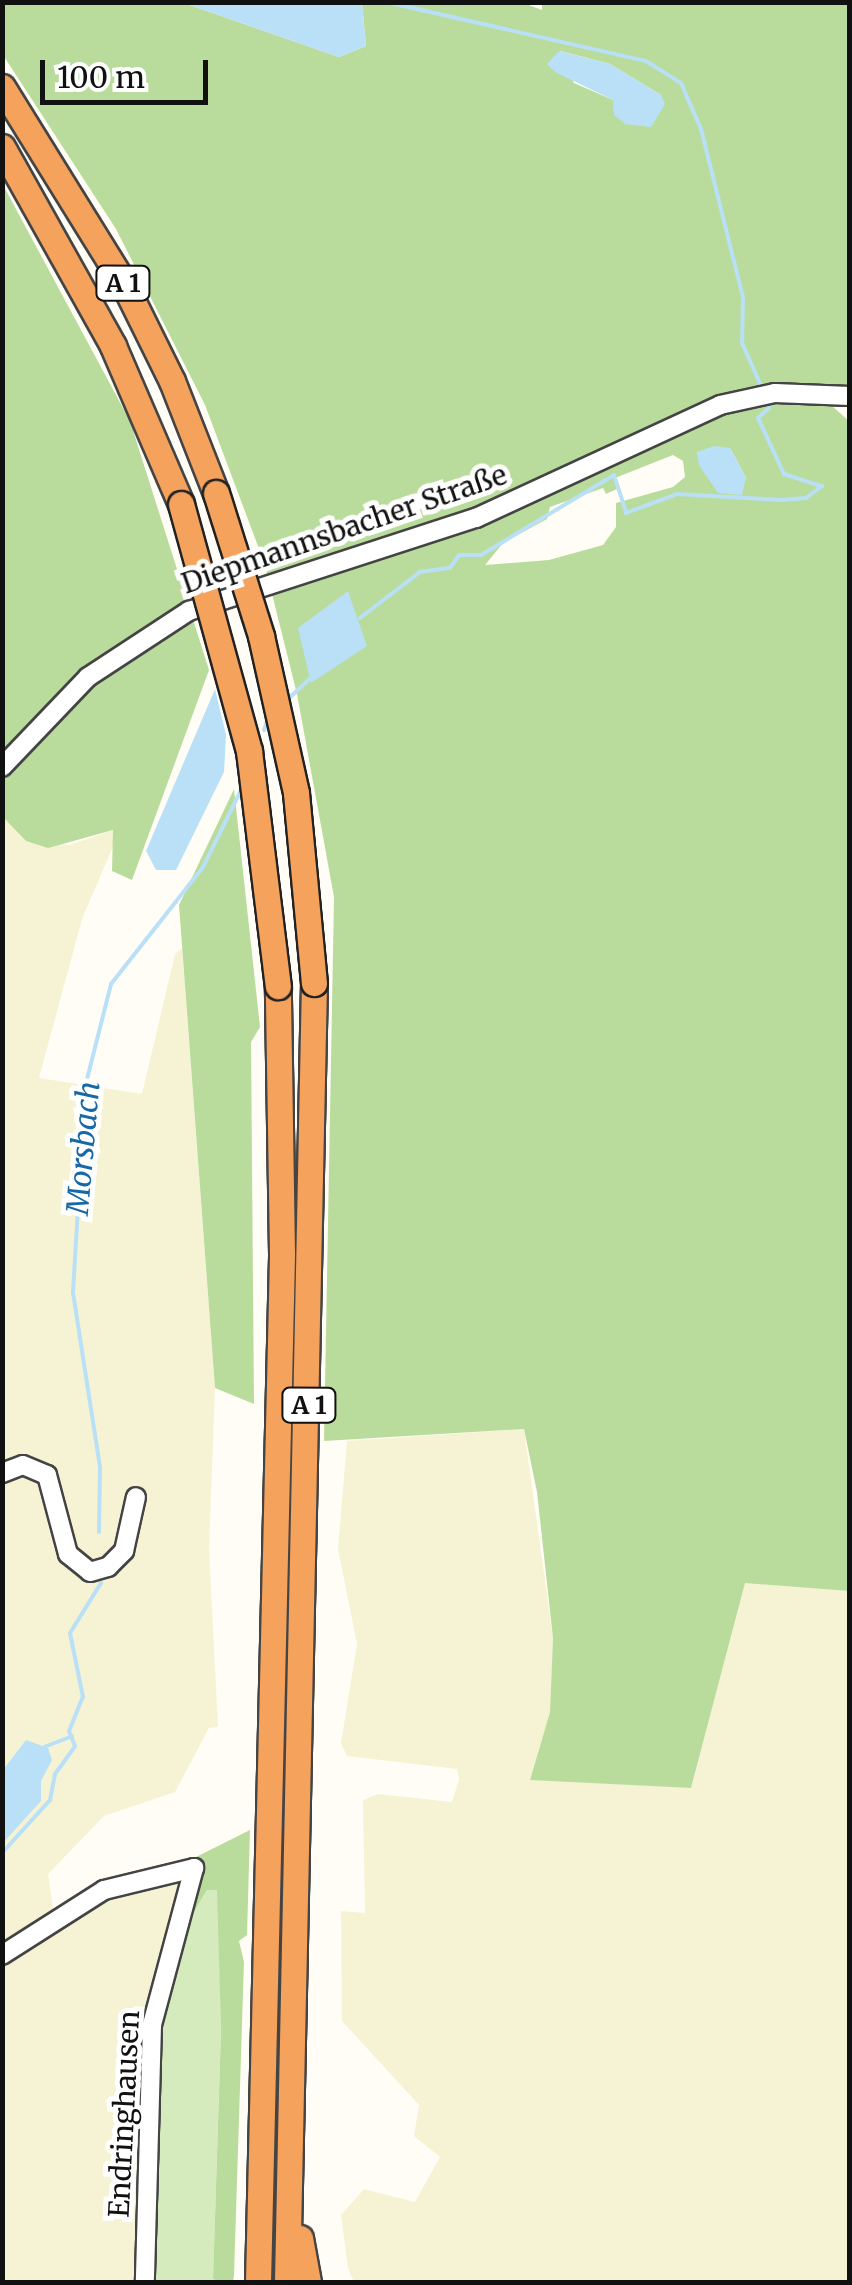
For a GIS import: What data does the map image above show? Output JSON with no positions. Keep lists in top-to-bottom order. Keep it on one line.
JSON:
{"streets":{"highway":["A 1"],"street":["Diepmannsbacher Straße","Endringhausen"]},"water":["Morsbach"],"scale_bar":"100 m"}
